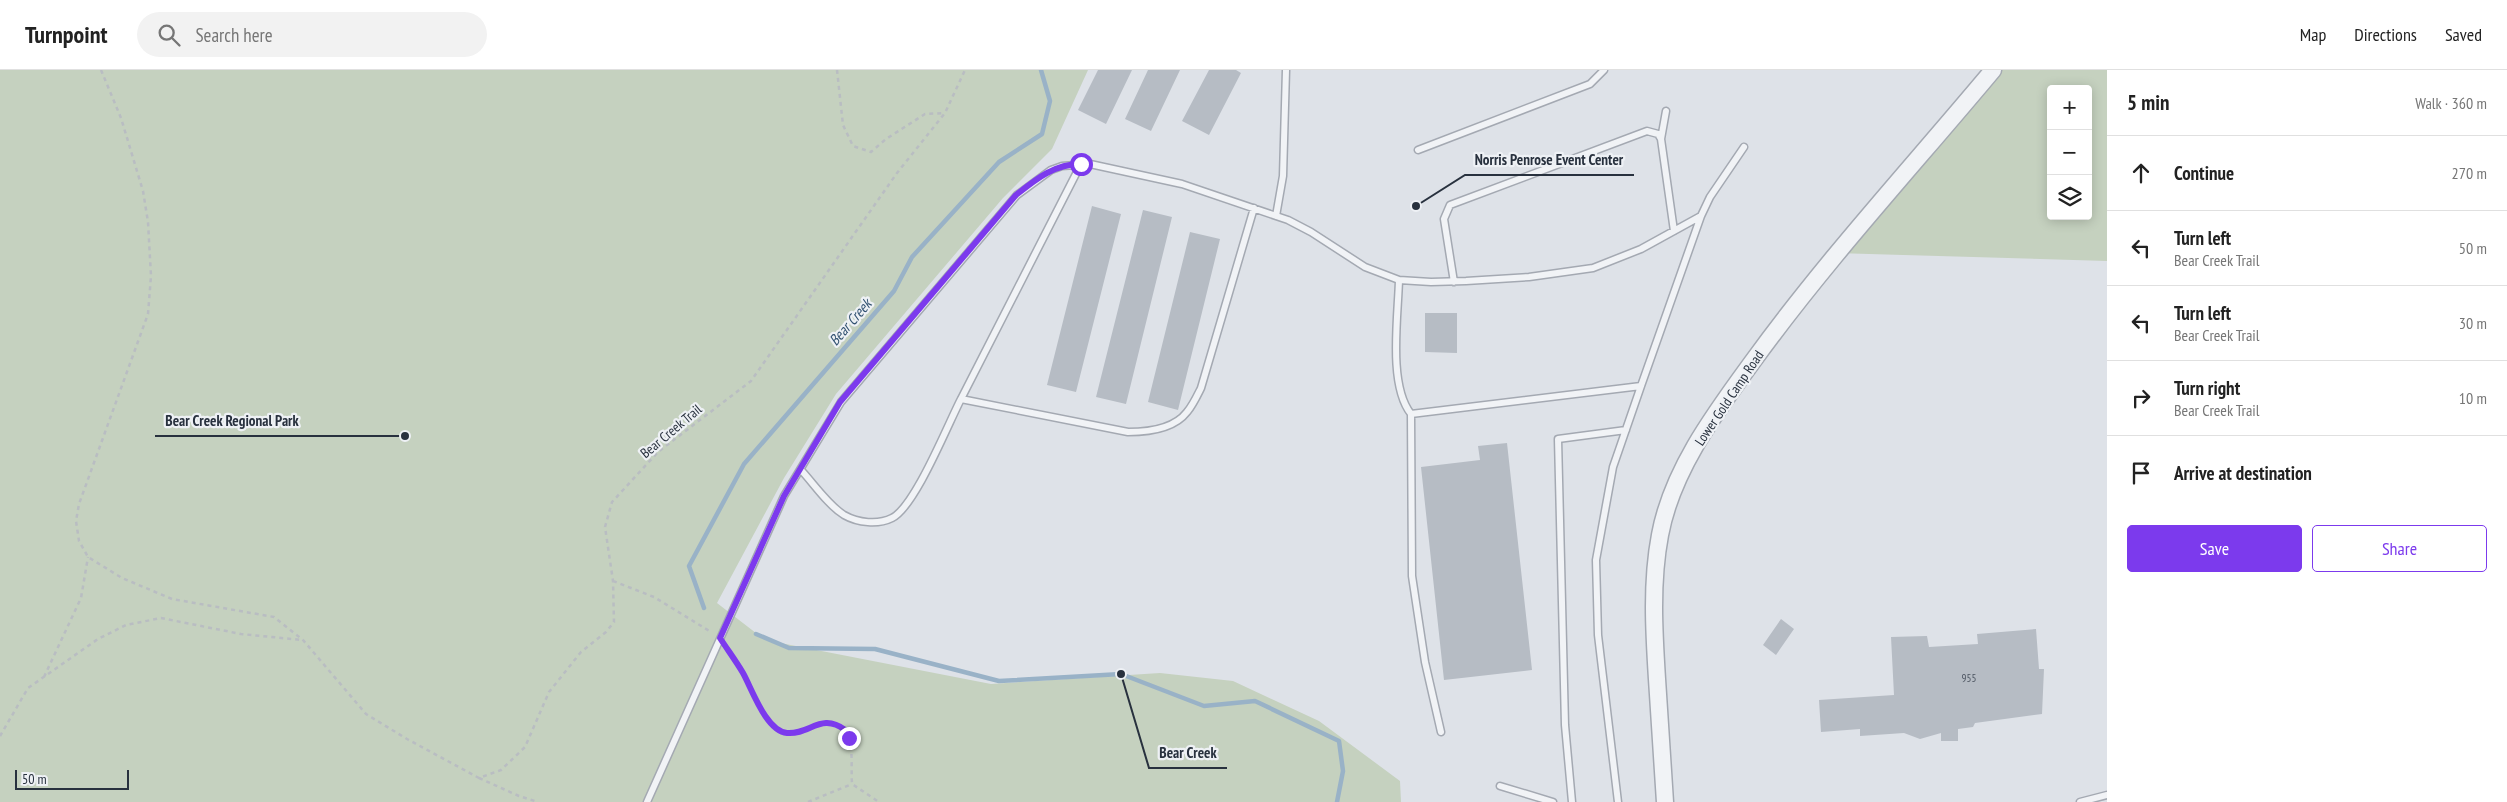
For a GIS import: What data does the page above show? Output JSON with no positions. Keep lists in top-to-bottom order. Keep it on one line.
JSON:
{"streets":{"street":["Lower Gold Camp Road"],"path":["Bear Creek Trail"]},"water":["Bear Creek"],"places":["Norris Penrose Event Center","Bear Creek Regional Park","Bear Creek"],"house_numbers":["955"],"scale_bar":"50 m","page":{"header":"Turnpoint","search":"Search here","nav":["Map","Directions","Saved"],"heading":["5 min","Walk · 360 m"],"map_buttons":["+","−"],"list":[["Continue","270 m"],["Turn left","Bear Creek Trail","50 m"],["Turn left","Bear Creek Trail","30 m"],["Turn right","Bear Creek Trail","10 m"],"Arrive at destination"],"buttons":["Save","Share"],"scale":"50 m"}}
